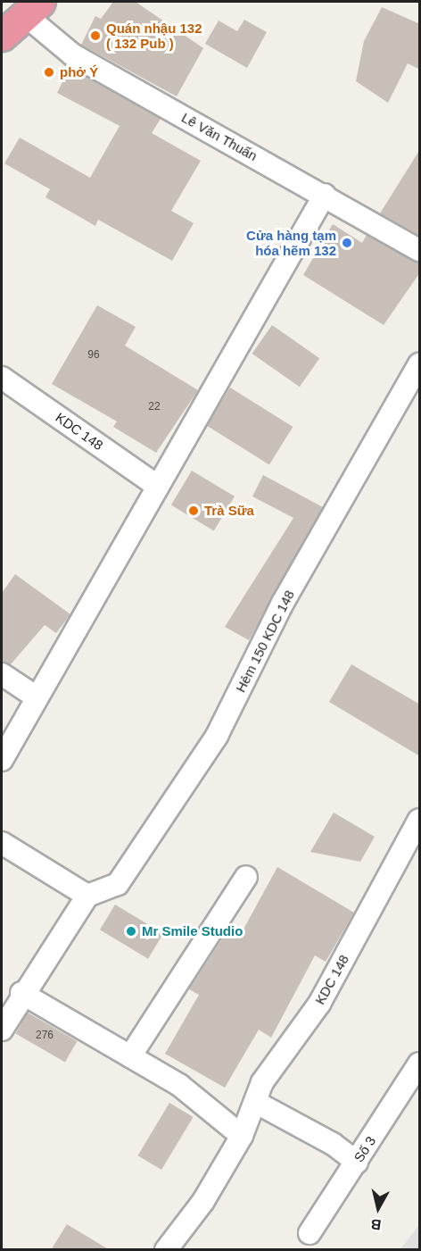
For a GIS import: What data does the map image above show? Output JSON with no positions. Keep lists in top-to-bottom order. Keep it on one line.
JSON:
{"streets":{"street":["Lê Văn Thuấn","KDC 148","Hẻm 150 KDC 148","Số 3"]},"places":["Quán nhậu 132 ( 132 Pub )","phở Ý","Cửa hàng tạm hóa hẽm 132","Trà Sữa","Mr Smile Studio"],"house_numbers":["96","22","276"],"north":"bottom"}
